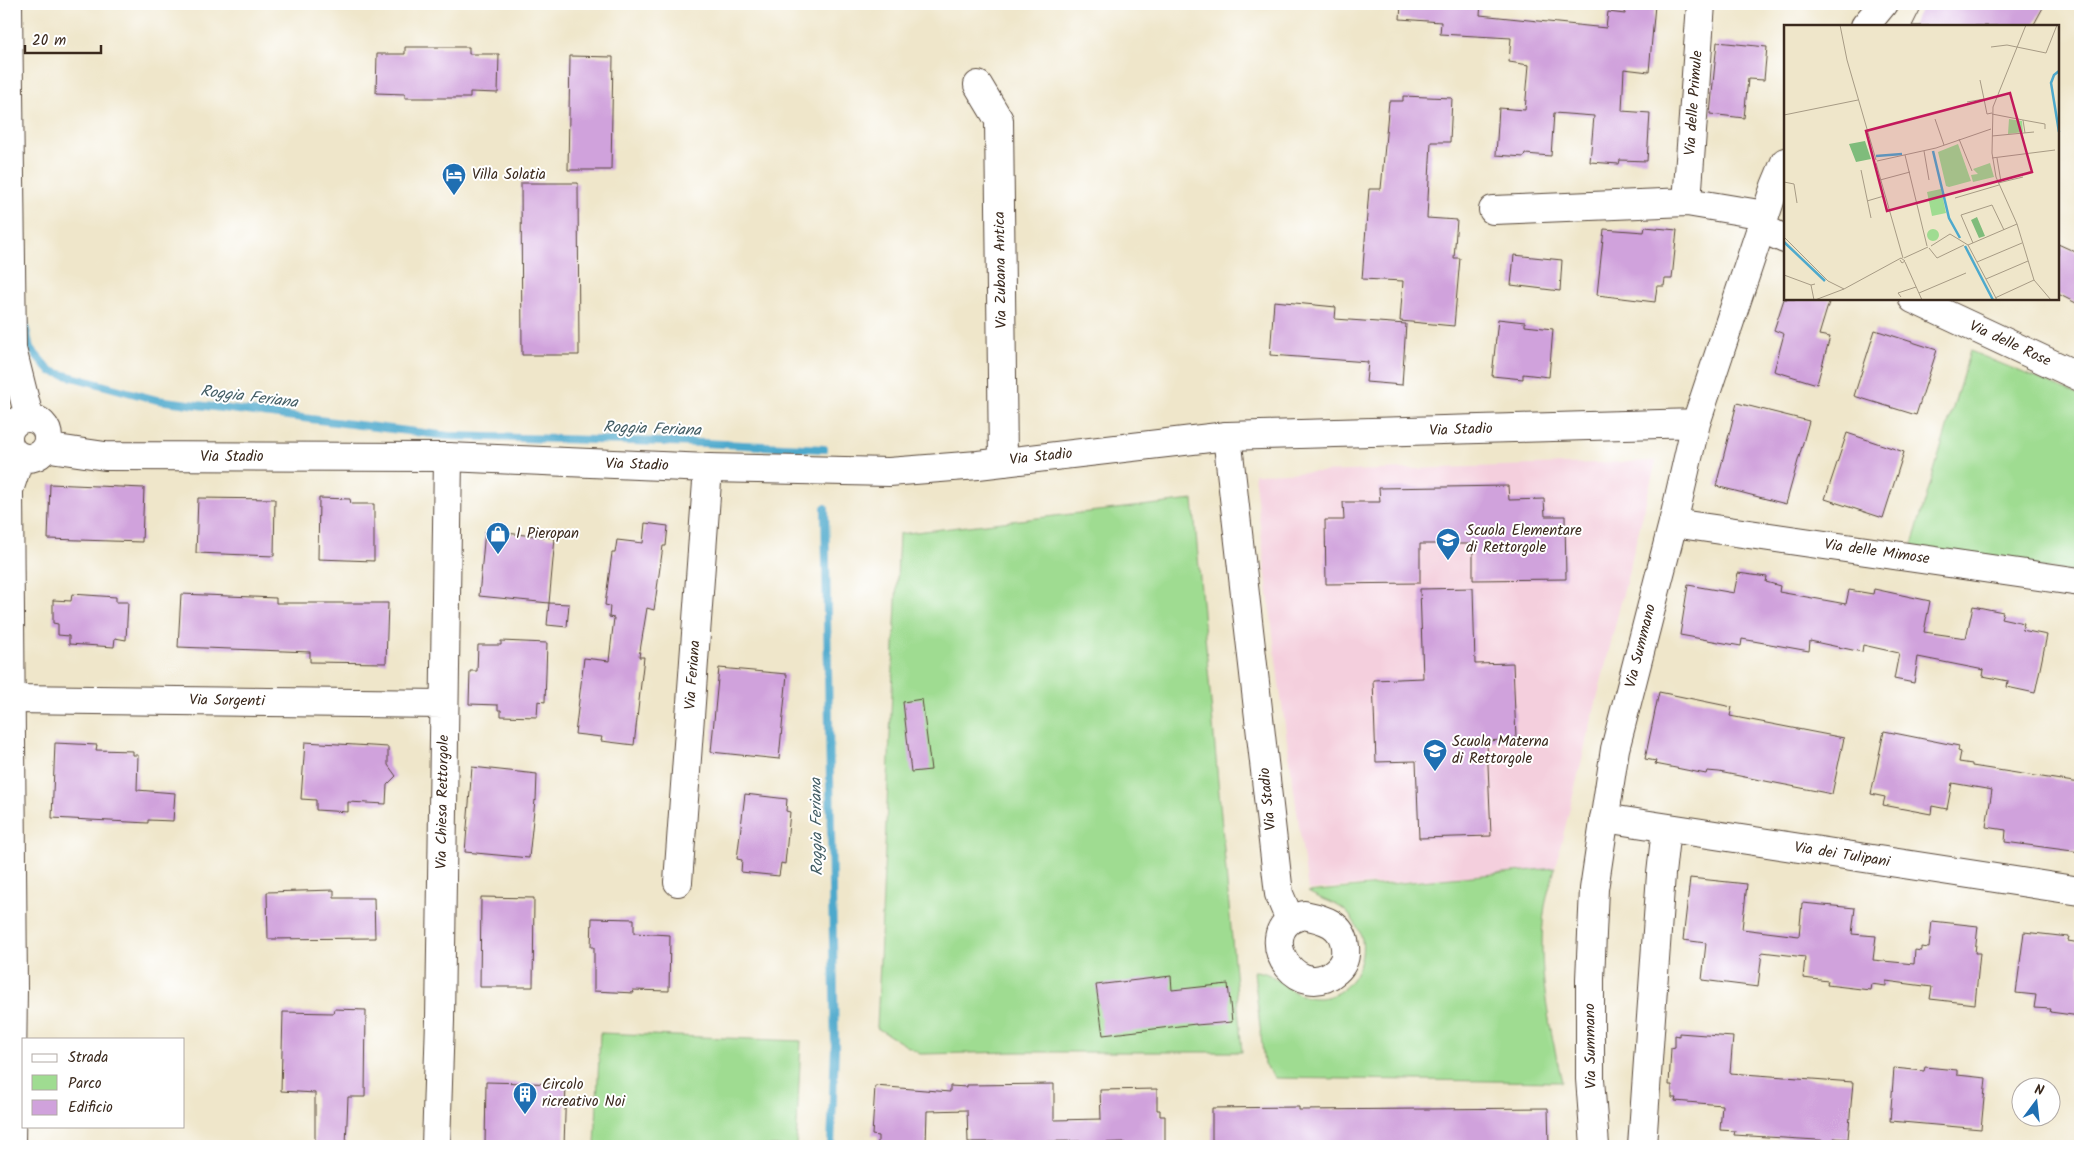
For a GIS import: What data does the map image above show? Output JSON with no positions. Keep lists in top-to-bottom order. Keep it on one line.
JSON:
{"streets":{"street":["Via delle Primule","Via Zubana Antica","Via delle Rose","Via Stadio","Via delle Mimose","Via Summano","Via Feriana","Via Sorgenti","Via Chiesa Rettorgole","Via dei Tulipani"]},"crossings":[["Via Zubana Antica","Via Stadio"],["Via Stadio","Via Summano"],["Via Stadio","Via Feriana"],["Via Stadio","Via Chiesa Rettorgole"],["Via delle Mimose","Via Summano"],["Via Summano","Via dei Tulipani"],["Via Sorgenti","Via Chiesa Rettorgole"]],"water":["Roggia Feriana"],"places":{"hotel":["Villa Solatia"],"shop":["I Pieropan"],"school or university":["Scuola Elementare di Rettorgole","Scuola Materna di Rettorgole"],"building":["Circolo ricreativo Noi"]},"legend":["Strada","Parco","Edificio"],"scale_bar":"20 m","north":"top"}
